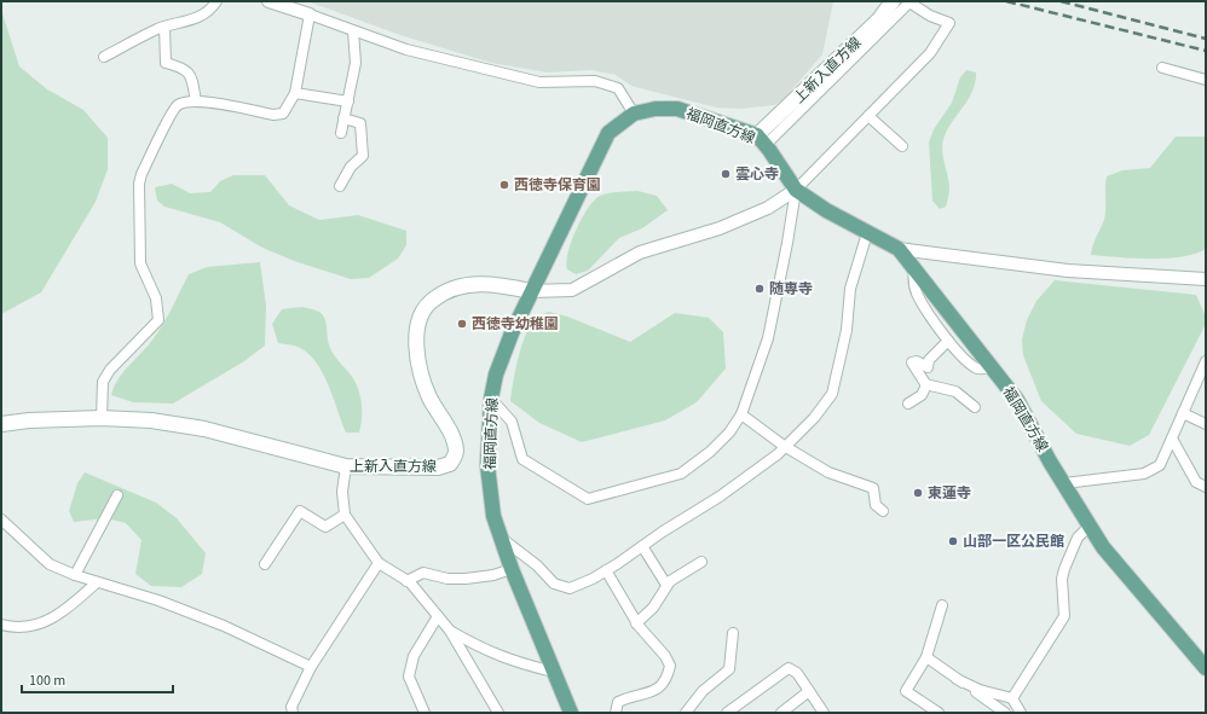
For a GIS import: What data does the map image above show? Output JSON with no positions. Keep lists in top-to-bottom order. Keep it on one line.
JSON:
{"streets":{"main road":["上新入直方線","福岡直方線"]},"crossings":[["上新入直方線","福岡直方線"]],"places":["雲心寺","西徳寺保育園","随専寺","西徳寺幼稚園","東蓮寺","山部一区公民館"],"scale_bar":"100 m"}
